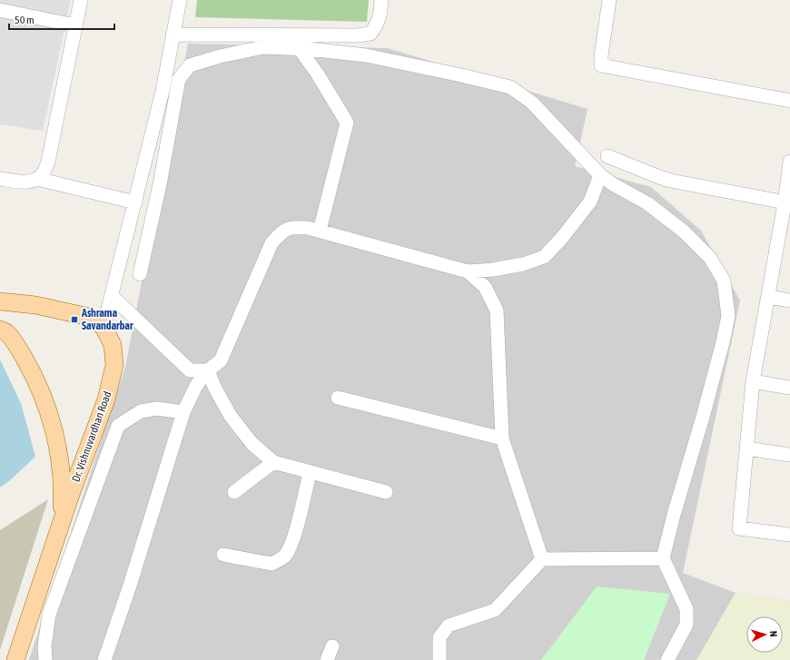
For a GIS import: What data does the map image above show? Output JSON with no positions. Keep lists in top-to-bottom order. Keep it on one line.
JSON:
{"streets":{"main road":["Dr. Vishnuvardhan Road"]},"places":{"transit":["Ashrama Savandarbar"]},"scale_bar":"50 m","north":"right"}
